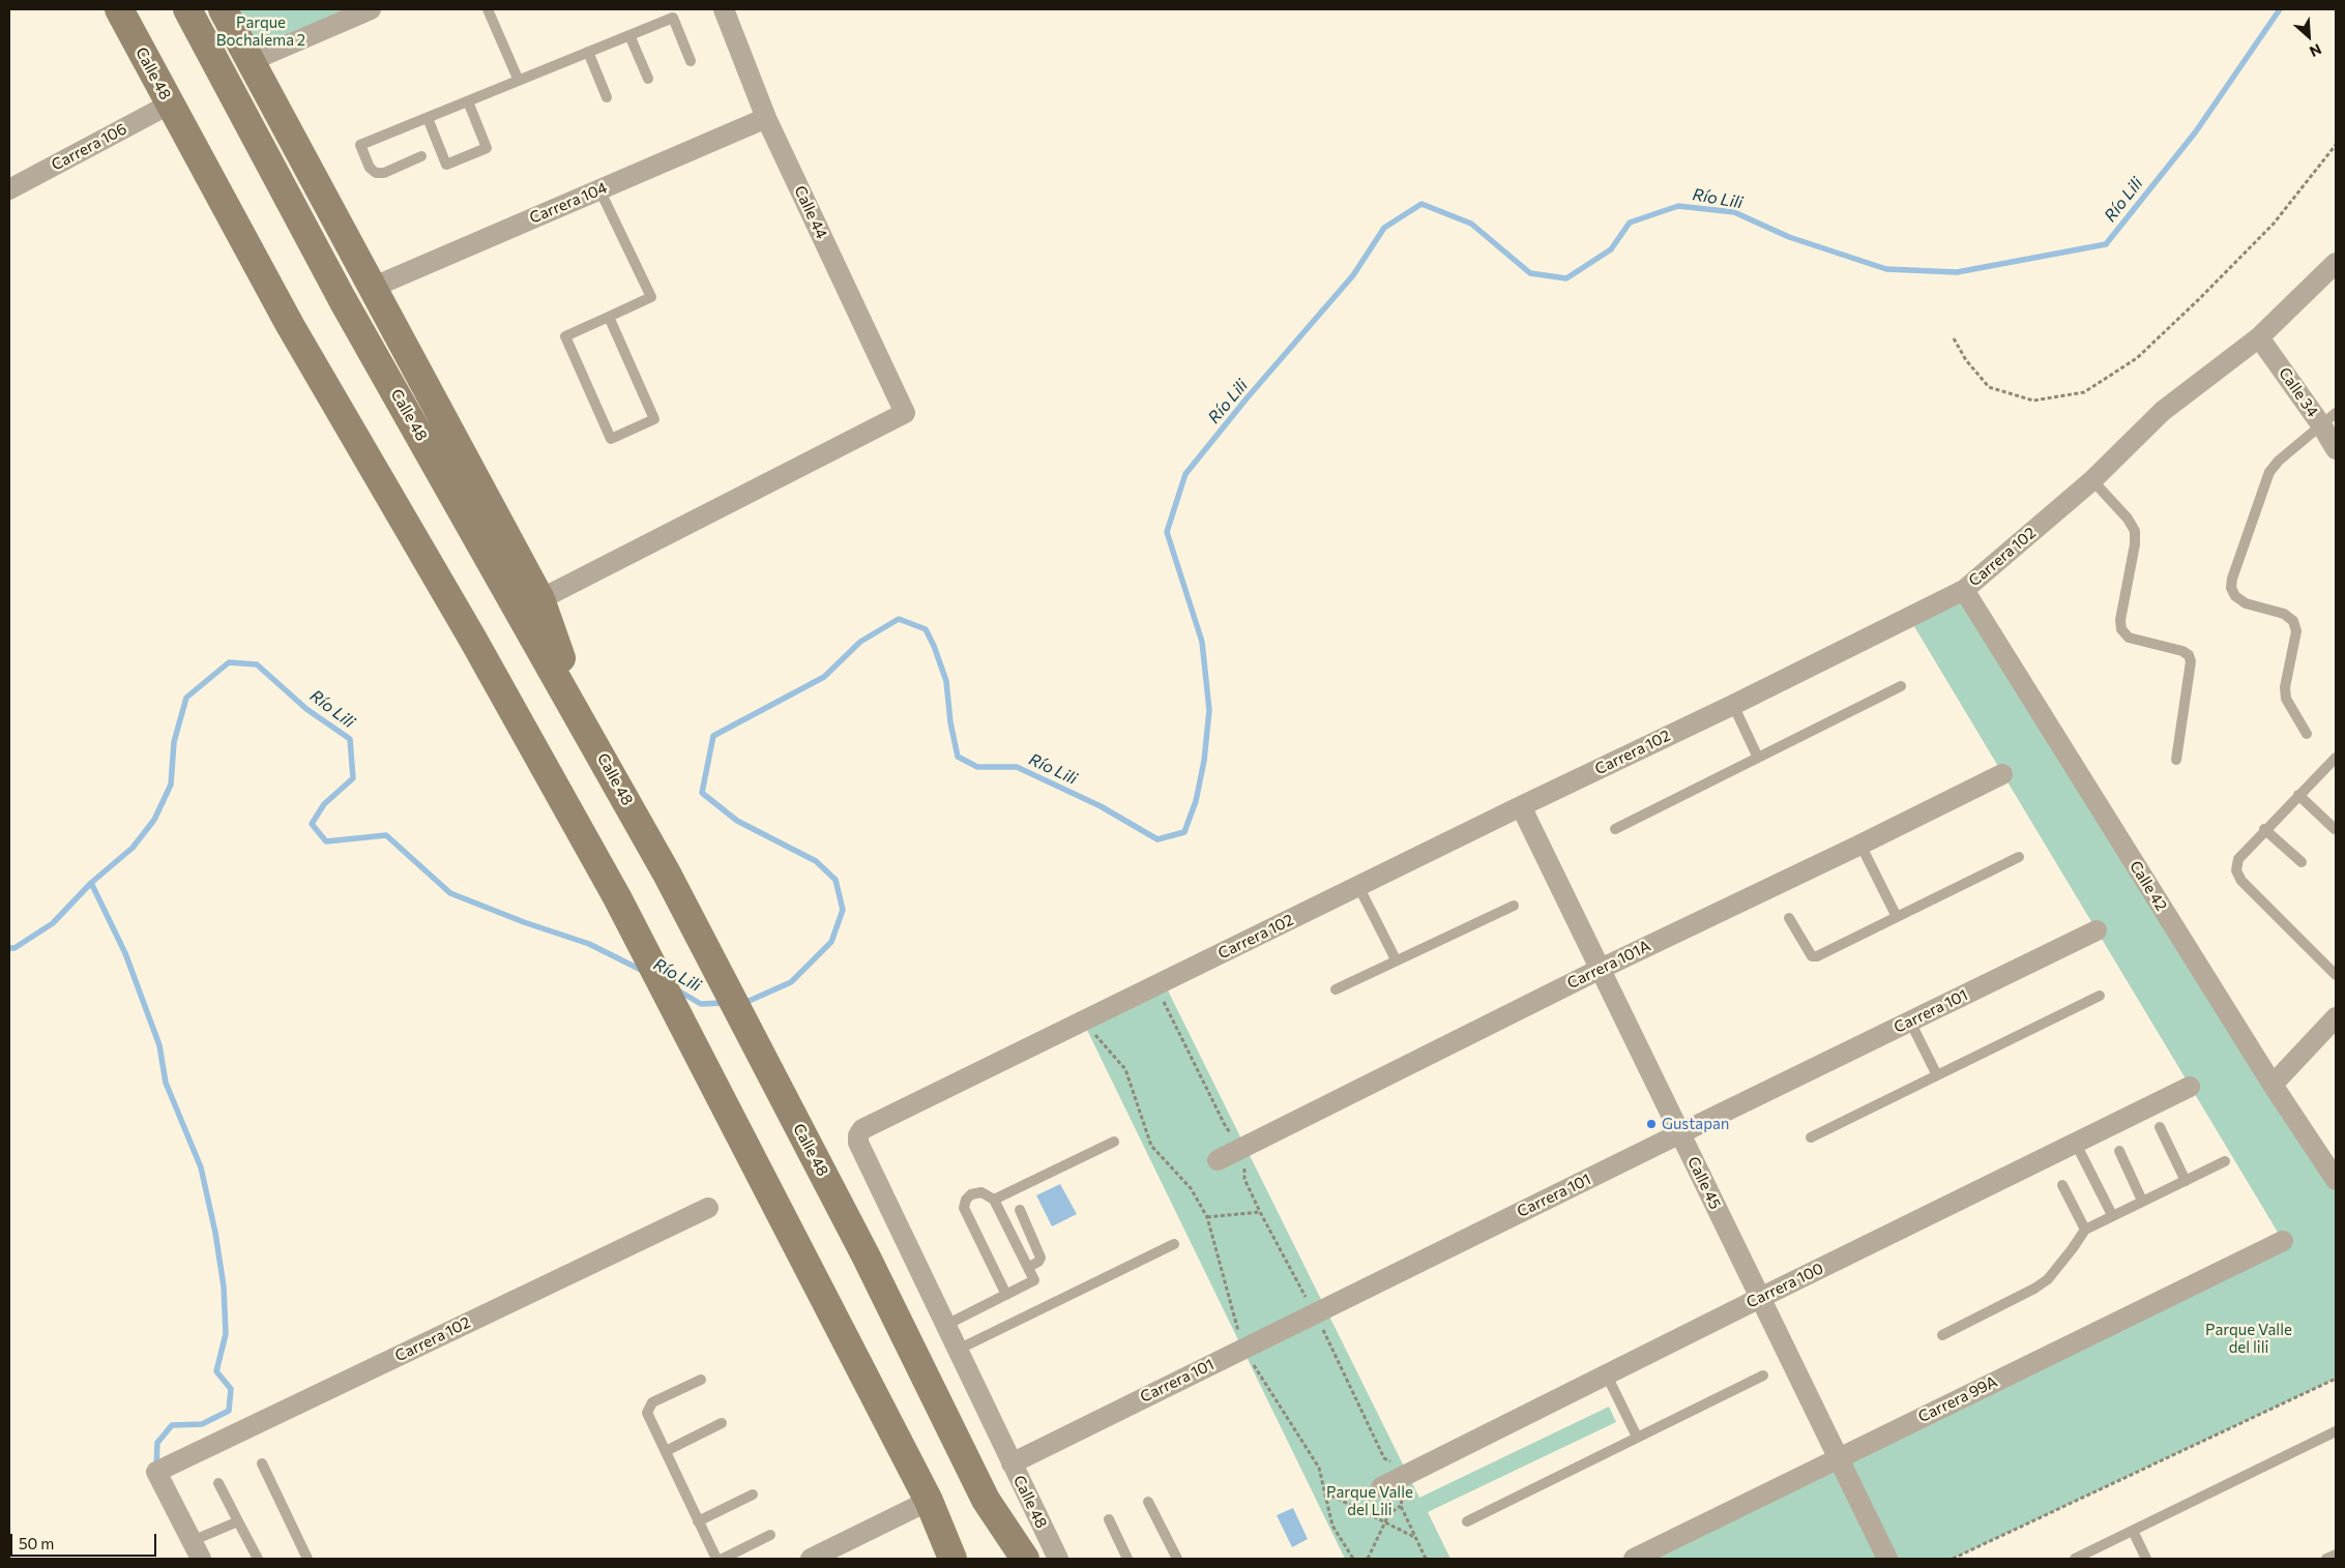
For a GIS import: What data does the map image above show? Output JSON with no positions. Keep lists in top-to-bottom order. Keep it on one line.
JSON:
{"streets":{"main road":["Calle 48"],"street":["Carrera 106","Carrera 104","Calle 44","Calle 34","Carrera 102","Calle 42","Carrera 101A","Carrera 101","Calle 45","Carrera 100","Carrera 99A"]},"crossings":[["Calle 48","Carrera 106"],["Calle 48","Carrera 102"],["Calle 48","Carrera 101"],["Carrera 104","Calle 44"],["Calle 34","Carrera 102"],["Carrera 102","Calle 42"],["Carrera 102","Calle 45"],["Carrera 101A","Calle 45"],["Carrera 101","Calle 45"],["Calle 45","Carrera 100"],["Calle 45","Carrera 99A"]],"water":["Río Lili"],"parks":["Parque Bochalema 2","Parque Valle del lili","Parque Valle del Lili"],"places":["Gustapan"],"scale_bar":"50 m","north":"bottom right"}
